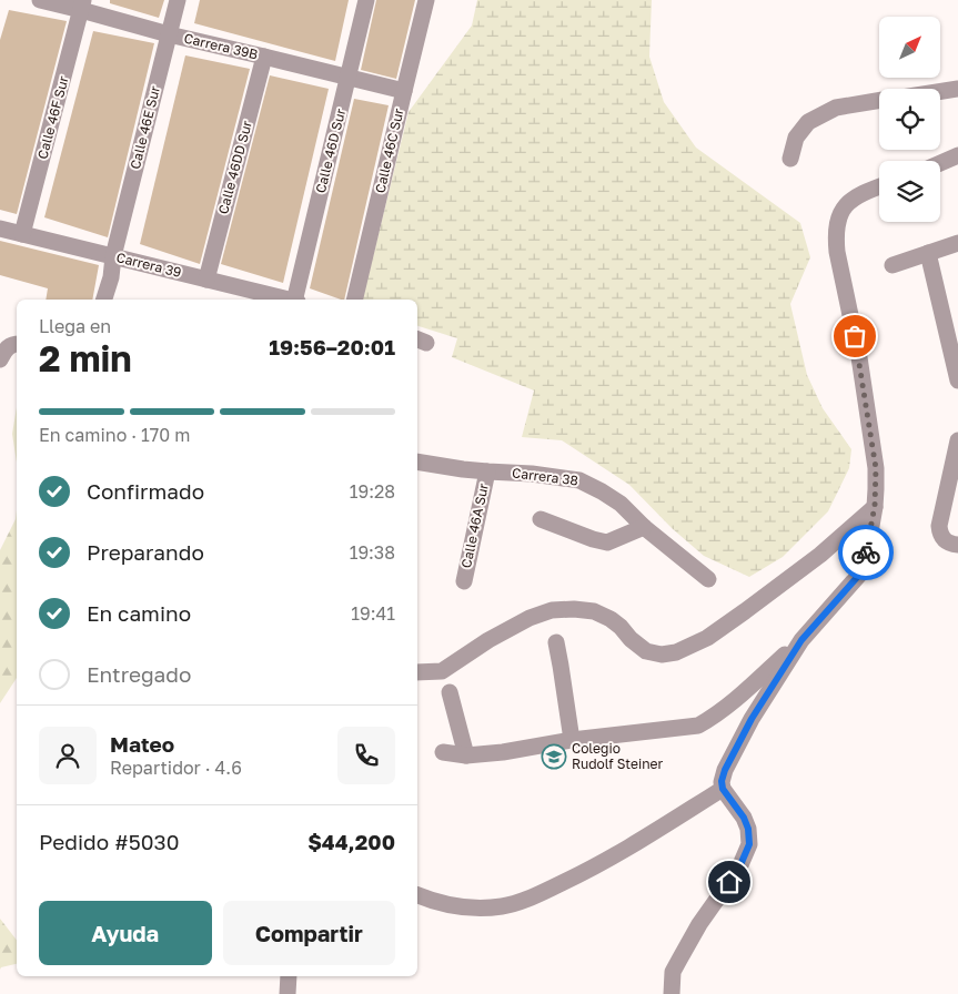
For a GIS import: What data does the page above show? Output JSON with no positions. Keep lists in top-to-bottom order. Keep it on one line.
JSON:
{"streets":{"street":["Carrera 39B","Calle 46F Sur","Calle 46E Sur","Calle 46D Sur","Calle 46C Sur","Calle 46DD Sur","Carrera 39","Carrera 38","Calle 46A Sur"]},"crossings":[["Carrera 39B","Calle 46F Sur"],["Carrera 39B","Calle 46E Sur"],["Carrera 39B","Calle 46D Sur"],["Carrera 39B","Calle 46C Sur"],["Carrera 39B","Calle 46DD Sur"],["Calle 46F Sur","Carrera 39"],["Calle 46E Sur","Carrera 39"],["Calle 46DD Sur","Carrera 39"],["Carrera 38","Calle 46A Sur"]],"places":{"school or university":["Colegio Rudolf Steiner"]},"north":"top right","page":{"heading":["2 min","Llega en","19:56–20:01"],"panel":["Mateo","Repartidor · 4.6","Pedido #5030","$44,200"],"bar":"En camino · 170 m","list":[["Confirmado","19:28"],["Preparando","19:38"],["En camino","19:41"],"Entregado"],"buttons":["Ayuda","Compartir"]}}
